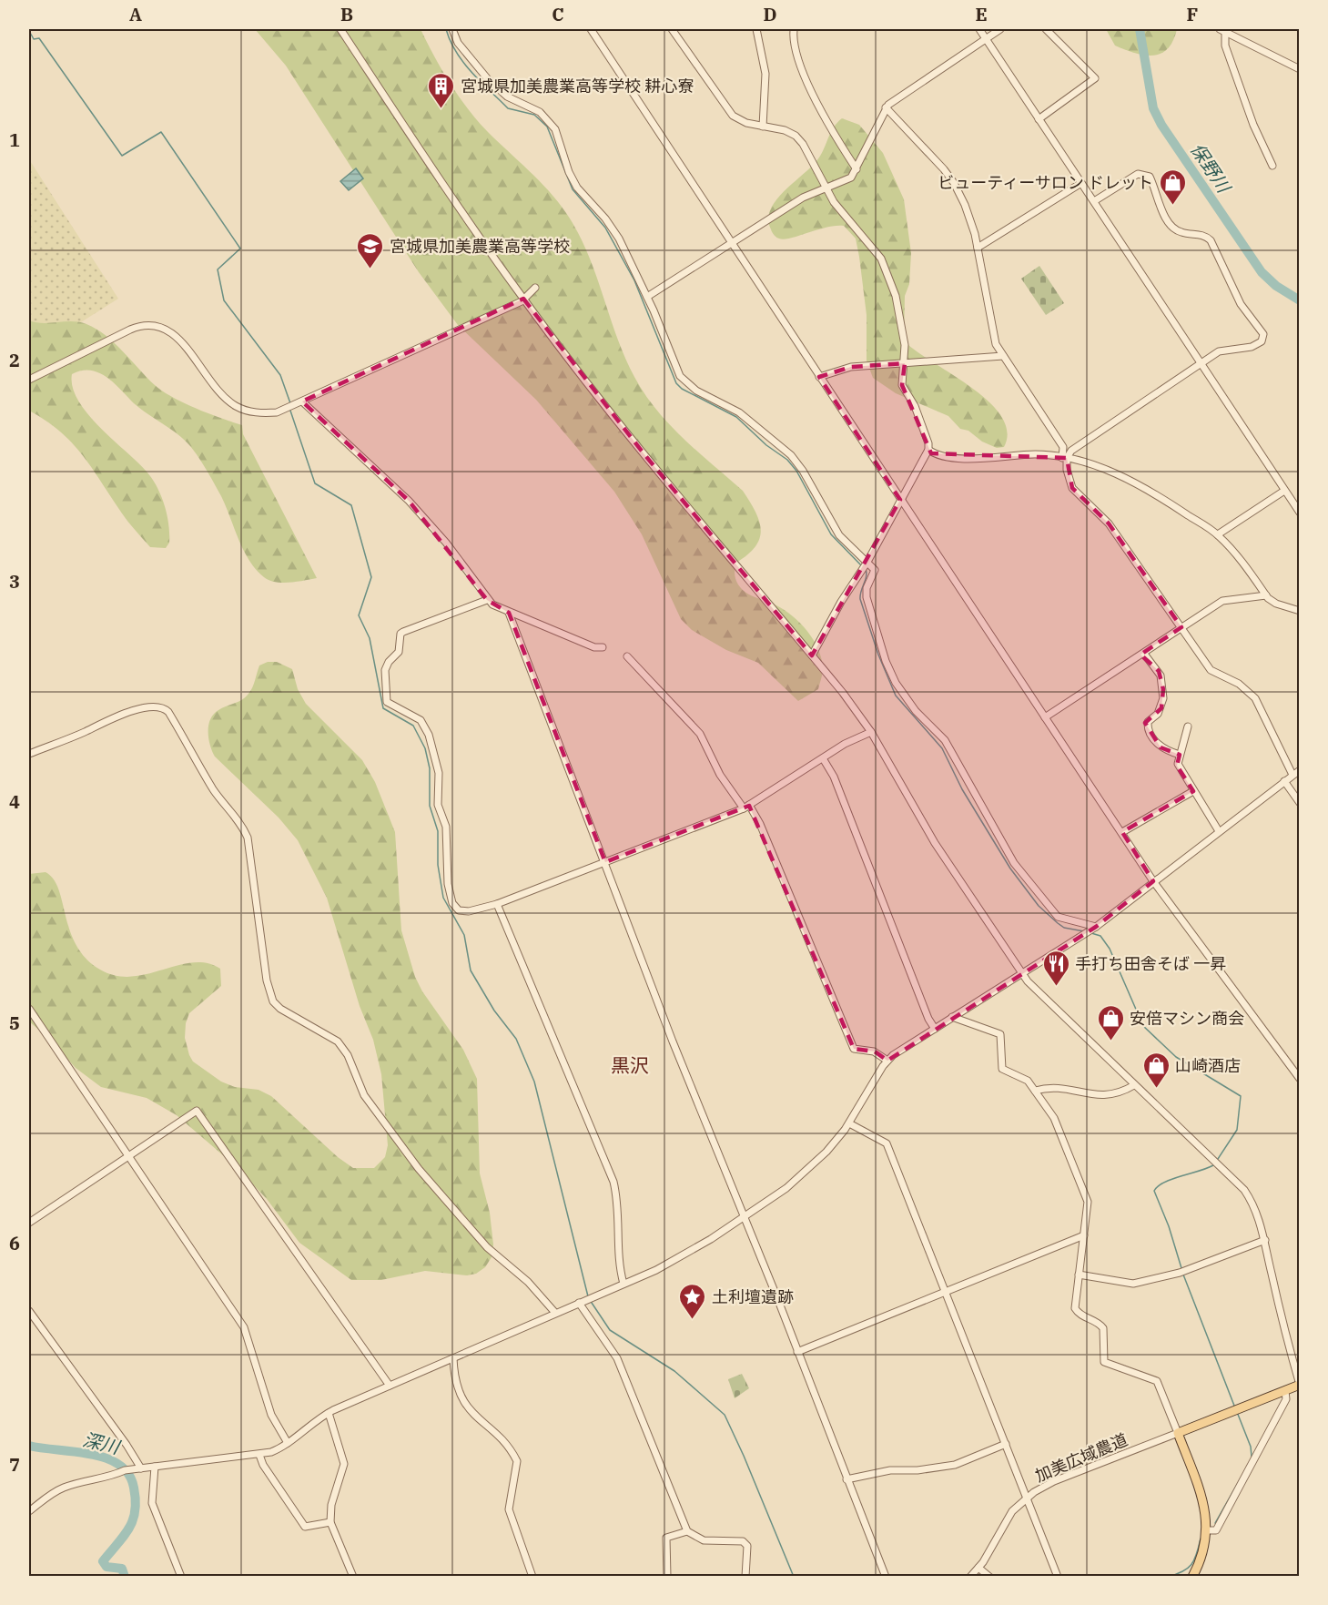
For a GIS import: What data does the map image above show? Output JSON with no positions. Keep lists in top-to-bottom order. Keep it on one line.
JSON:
{"streets":{"street":["加美広域農道"]},"districts":["黒沢"],"water":["保野川","深川"],"places":{"building":["宮城県加美農業高等学校 耕心寮"],"shop":["ビューティーサロン ドレット","安倍マシン商会","山崎酒店"],"school or university":["宮城県加美農業高等学校"],"restaurant":["手打ち田舎そば 一昇"],"place":["土利壇遺跡"]},"grid":{"columns":["A","B","C","D","E","F"],"rows":["1","2","3","4","5","6","7"]}}
